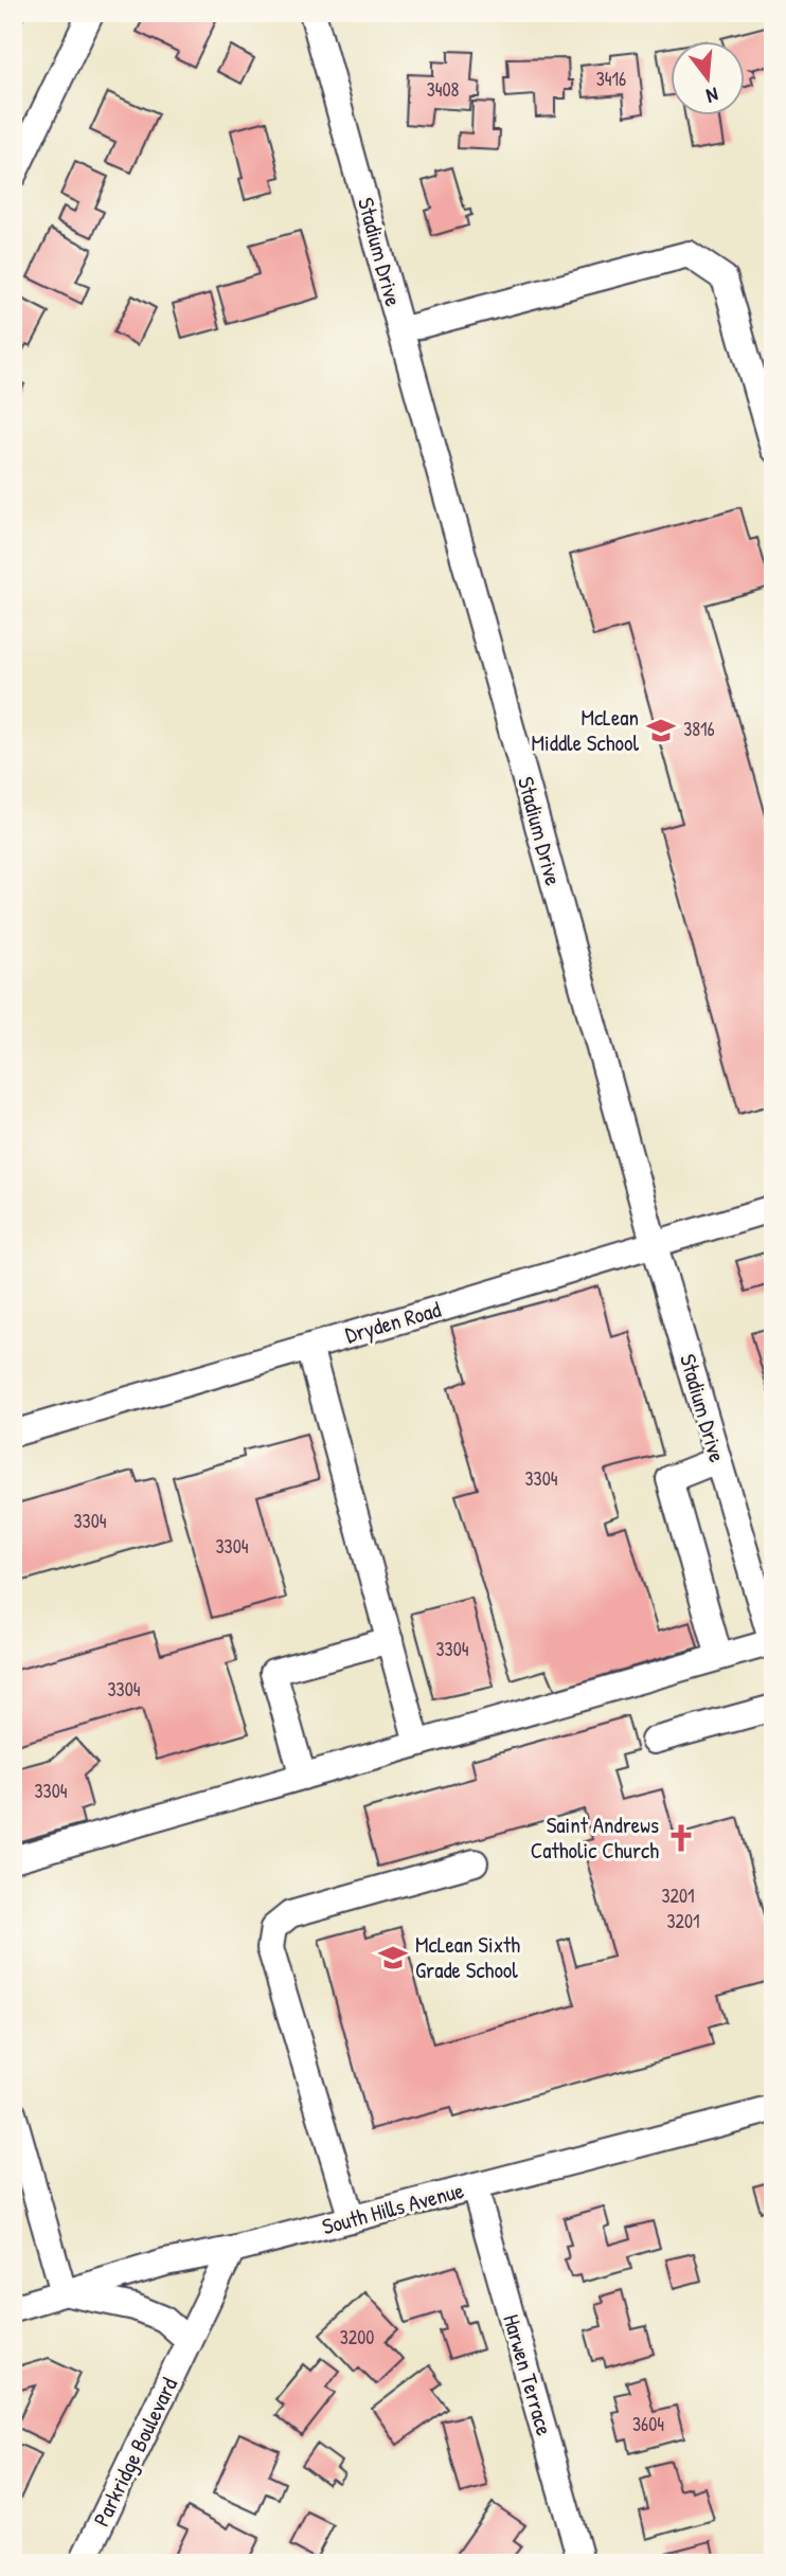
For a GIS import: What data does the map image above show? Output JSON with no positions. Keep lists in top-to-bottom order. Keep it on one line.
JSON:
{"streets":{"street":["Stadium Drive","Dryden Road","South Hills Avenue","Harwen Terrace","Parkridge Boulevard"]},"crossings":[["Stadium Drive","Dryden Road"],["South Hills Avenue","Harwen Terrace"],["South Hills Avenue","Parkridge Boulevard"]],"places":{"school or university":["McLean Middle School","McLean Sixth Grade School"],"church":["Saint Andrews Catholic Church"]},"house_numbers":["3416","3408","3816","3304","3304","3304","3304","3304","3304","3201","3201","3200","3604"],"north":"bottom"}
